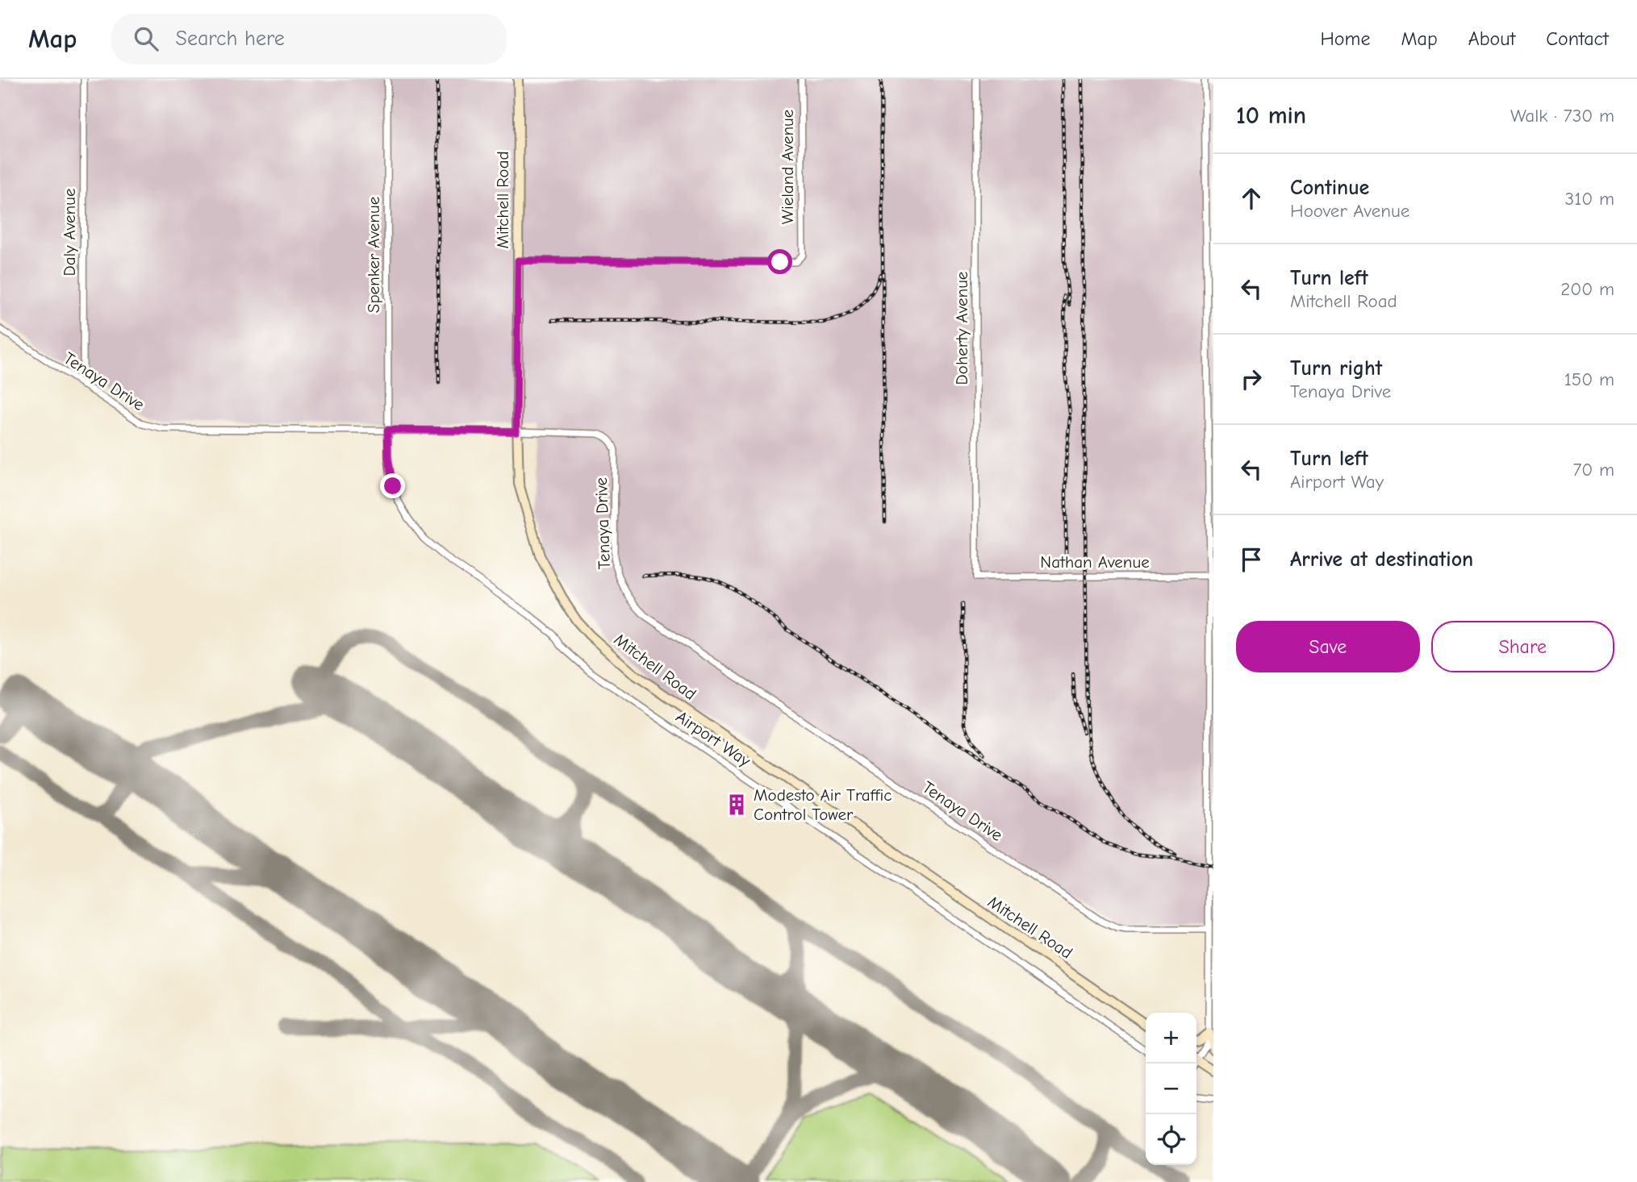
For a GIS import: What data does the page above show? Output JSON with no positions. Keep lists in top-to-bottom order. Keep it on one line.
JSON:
{"streets":{"main road":["Mitchell Road"],"street":["Wieland Avenue","Daly Avenue","Spenker Avenue","Doherty Avenue","Tenaya Drive","Nathan Avenue","Airport Way"]},"crossings":[["Wieland Avenue","Mitchell Road"],["Mitchell Road","Tenaya Drive"],["Daly Avenue","Tenaya Drive"],["Spenker Avenue","Tenaya Drive"],["Spenker Avenue","Airport Way"],["Doherty Avenue","Nathan Avenue"],["Tenaya Drive","Airport Way"]],"places":{"building":["Modesto Air Traffic Control Tower"]},"page":{"header":"Map","search":"Search here","nav":["Home","Map","About","Contact"],"heading":["10 min","Walk · 730 m"],"list":[["Continue","Hoover Avenue","310 m"],["Turn left","Mitchell Road","200 m"],["Turn right","Tenaya Drive","150 m"],["Turn left","Airport Way","70 m"],"Arrive at destination"],"buttons":["Save","Share"],"map_buttons":["+","−"]}}
